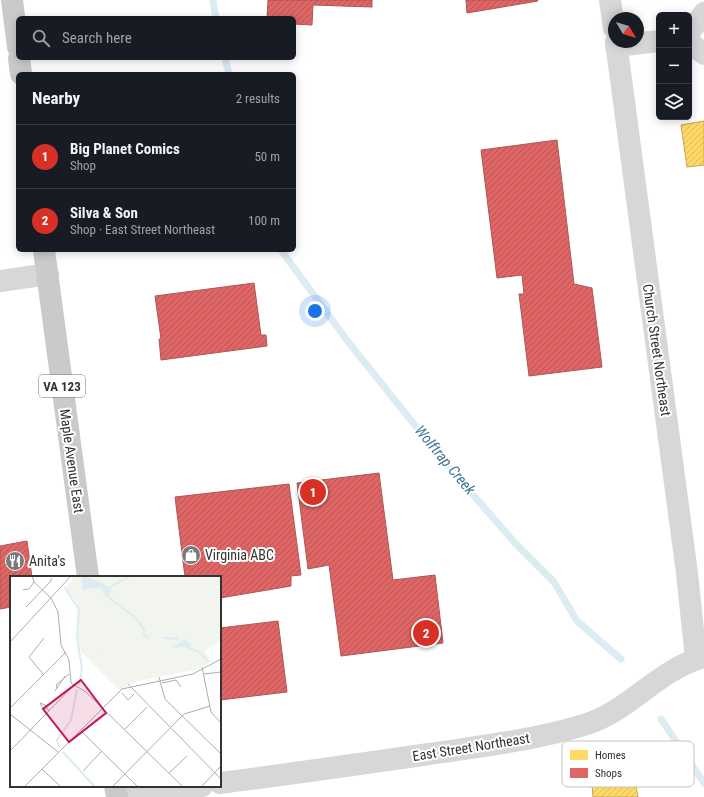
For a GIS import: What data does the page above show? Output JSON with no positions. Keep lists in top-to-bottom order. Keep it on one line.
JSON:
{"streets":{"main road":["VA 123","Maple Avenue East"],"street":["Church Street Northeast","East Street Northeast"]},"crossings":[["Church Street Northeast","East Street Northeast"]],"water":["Wolftrap Creek"],"places":{"shop":["Virginia ABC"],"restaurant":["Anita's"]},"legend":["Homes","Shops"],"north":"bottom right","page":{"map_buttons":["+","−"],"search":"Search here","heading":["Nearby","2 results"],"list":[{"mark":"1","name":"Big Planet Comics","note":"Shop","value":"50 m"},{"mark":"2","name":"Silva & Son","note":"Shop · East Street Northeast","value":"100 m"}],"pins":["1","2"]}}
